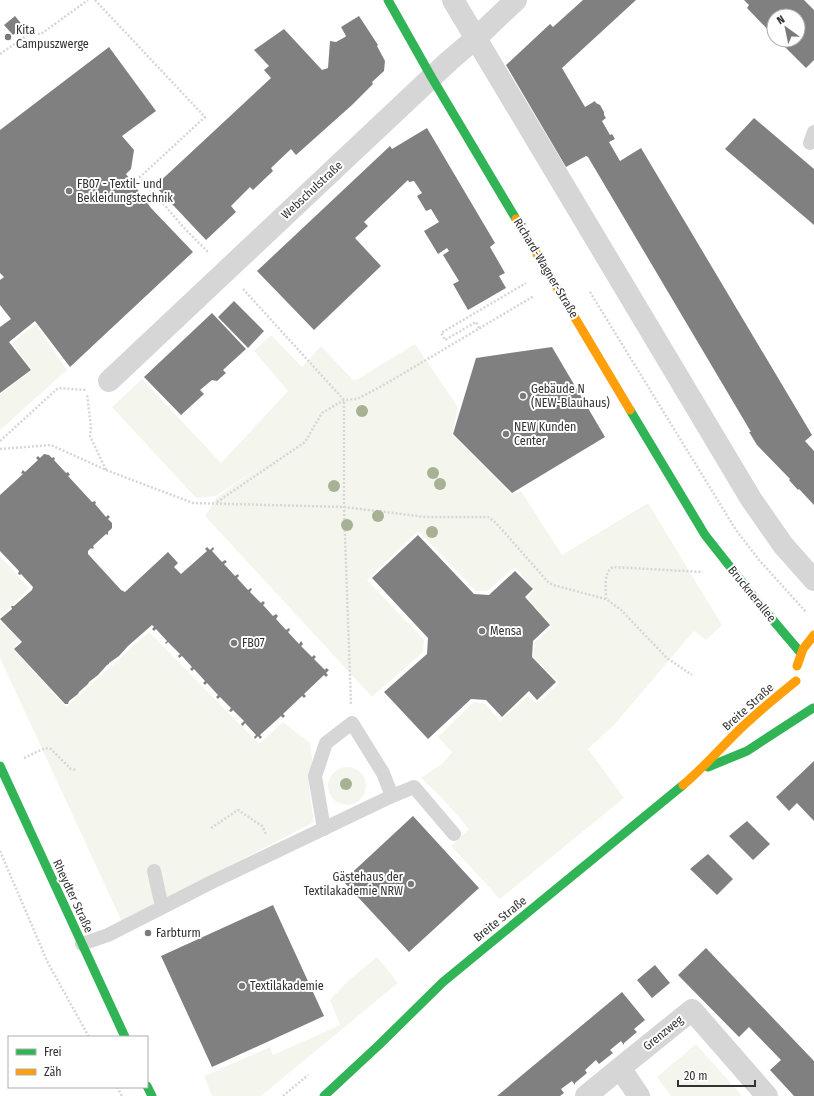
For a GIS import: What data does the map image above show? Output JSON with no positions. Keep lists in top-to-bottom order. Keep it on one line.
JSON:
{"streets":{"street":["Webschulstraße","Richard-Wagner-Straße","Brucknerallee","Breite Straße","Rheydter Straße","Grenzweg"]},"crossings":[["Webschulstraße","Richard-Wagner-Straße"],["Richard-Wagner-Straße","Brucknerallee"]],"places":["Kita Campuszwerge","FB07 - Textil- und Bekleidungstechnik","Gebäude N (NEW-Blauhaus)","NEW Kunden Center","Mensa","FB07","Gästehaus der Textilakademie NRW","Farbturm","Textilakademie"],"legend":["Frei","Zäh"],"scale_bar":"20 m","north":"top left"}
